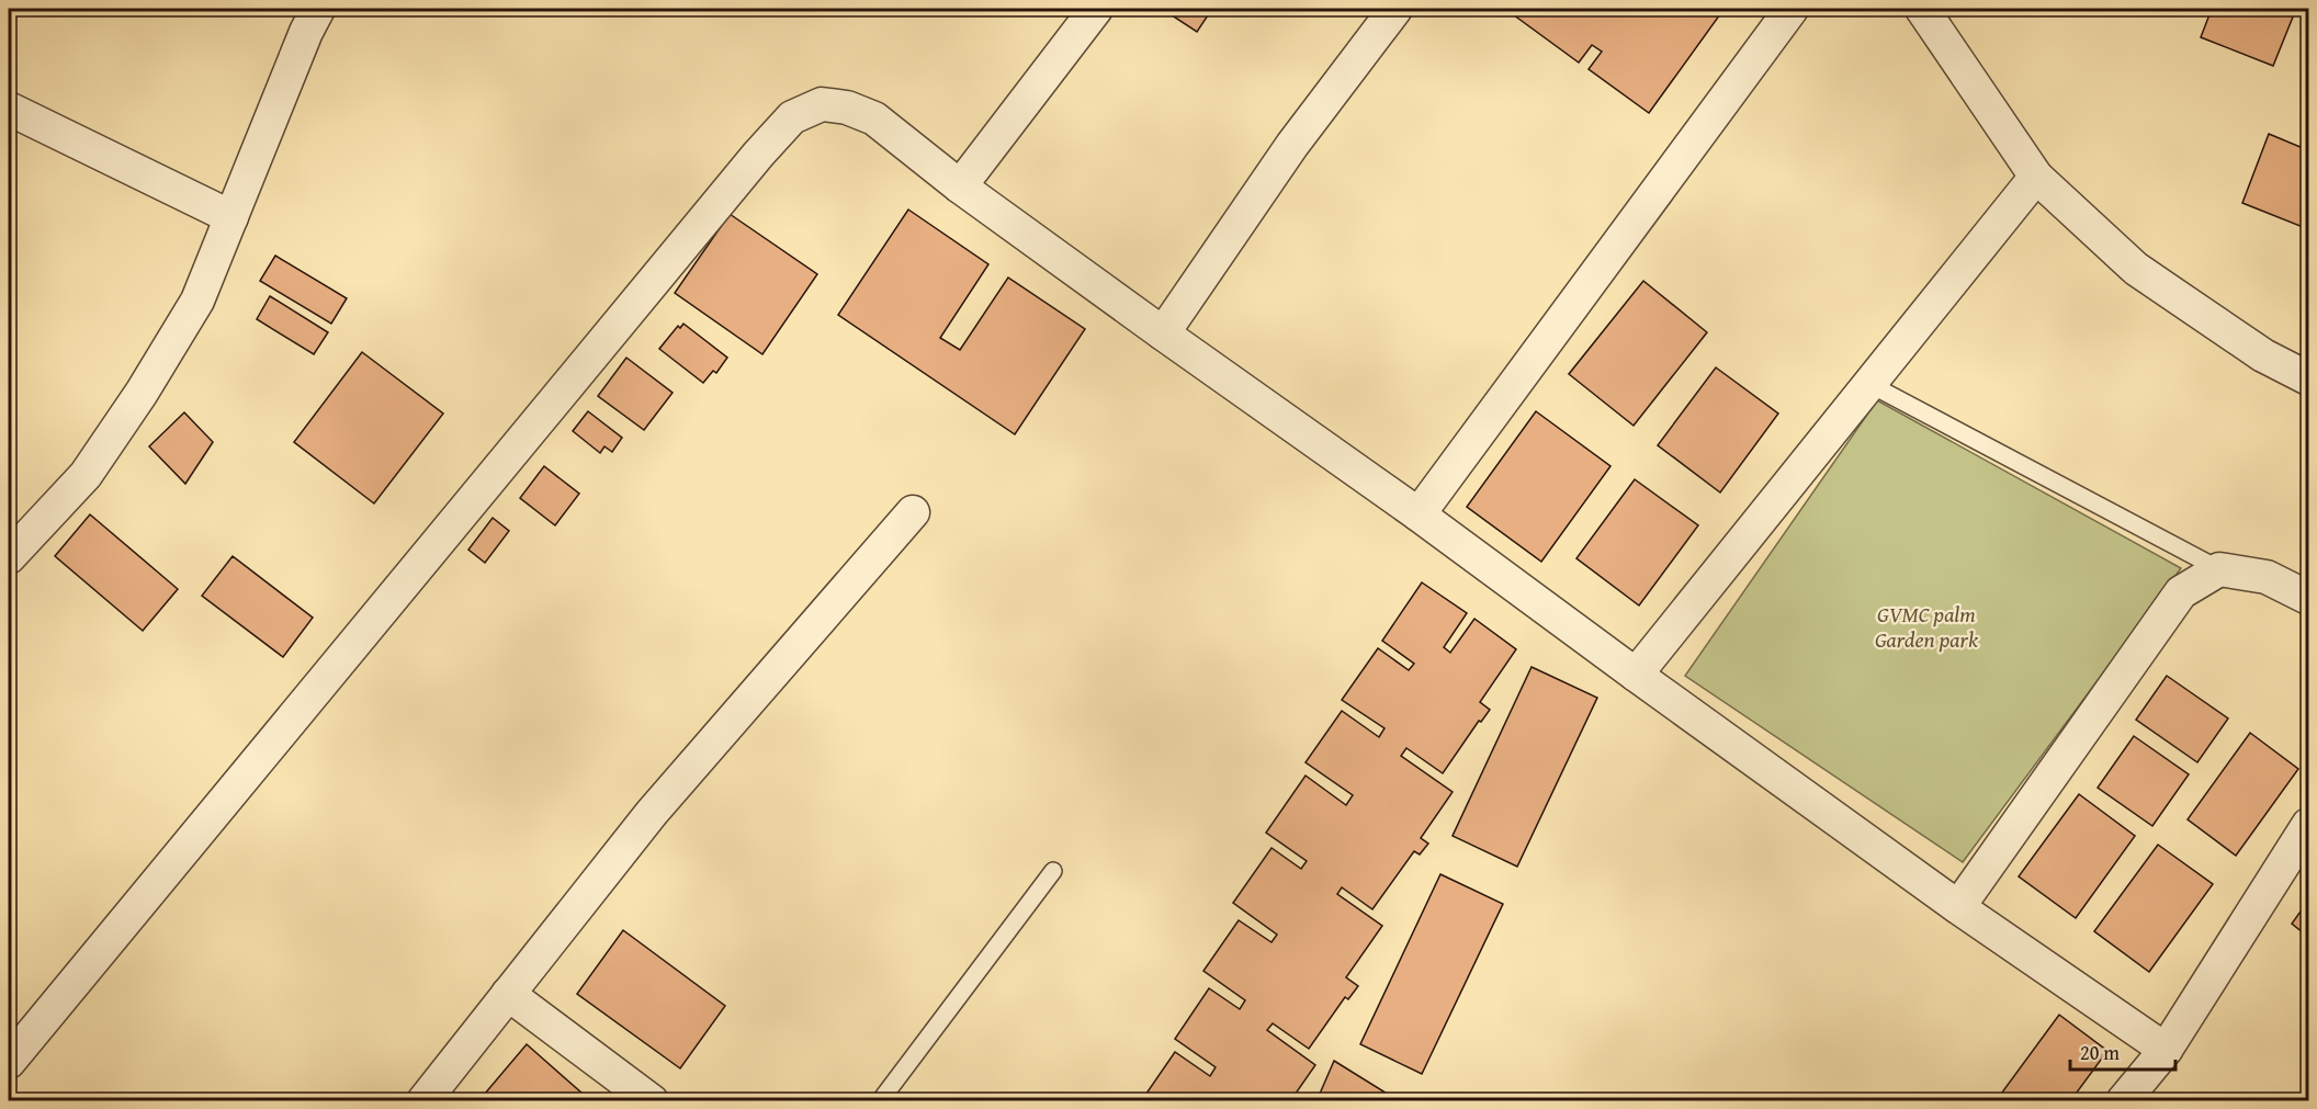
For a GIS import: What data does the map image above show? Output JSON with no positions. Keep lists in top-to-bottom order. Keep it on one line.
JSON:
{"parks":["GVMC palm Garden park"],"scale_bar":"20 m"}
